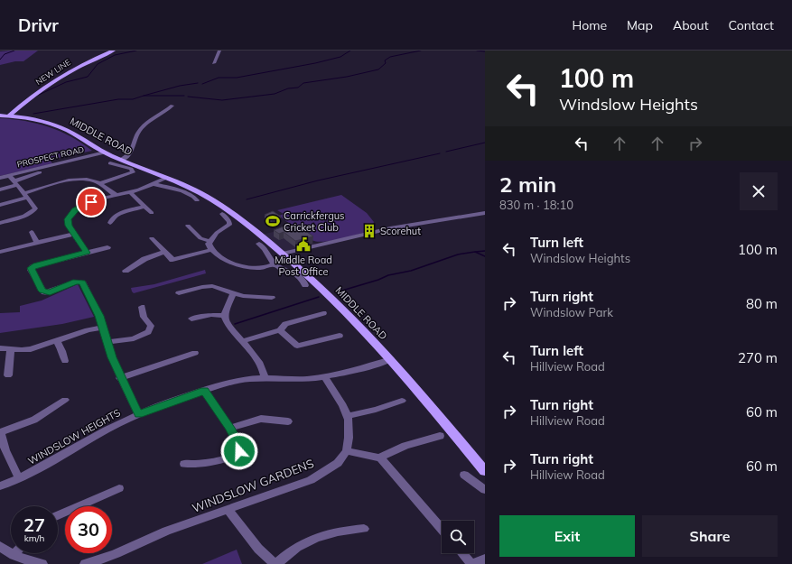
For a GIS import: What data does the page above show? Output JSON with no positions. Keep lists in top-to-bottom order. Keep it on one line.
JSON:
{"streets":{"main road":["NEW LINE","MIDDLE ROAD"],"street":["PROSPECT ROAD","WINDSLOW HEIGHTS","WINDSLOW GARDENS"]},"crossings":[["NEW LINE","MIDDLE ROAD"],["MIDDLE ROAD","PROSPECT ROAD"],["MIDDLE ROAD","WINDSLOW HEIGHTS"]],"places":{"sports":["Carrickfergus Cricket Club"],"building":["Scorehut"],"public building":["Middle Road Post Office"]},"page":{"header":"Drivr","nav":["Home","Map","About","Contact"],"turn":["100 m","Windslow Heights"],"heading":["2 min","830 m · 18:10"],"list":[{"name":"Turn left","note":"Windslow Heights","value":"100 m"},{"name":"Turn right","note":"Windslow Park","value":"80 m"},{"name":"Turn left","note":"Hillview Road","value":"270 m"},{"name":"Turn right","note":"Hillview Road","value":"60 m"},{"name":"Turn right","note":"Hillview Road","value":"60 m"}],"speed":"27 km/h","limit":"30","buttons":["Exit","Share"]}}
